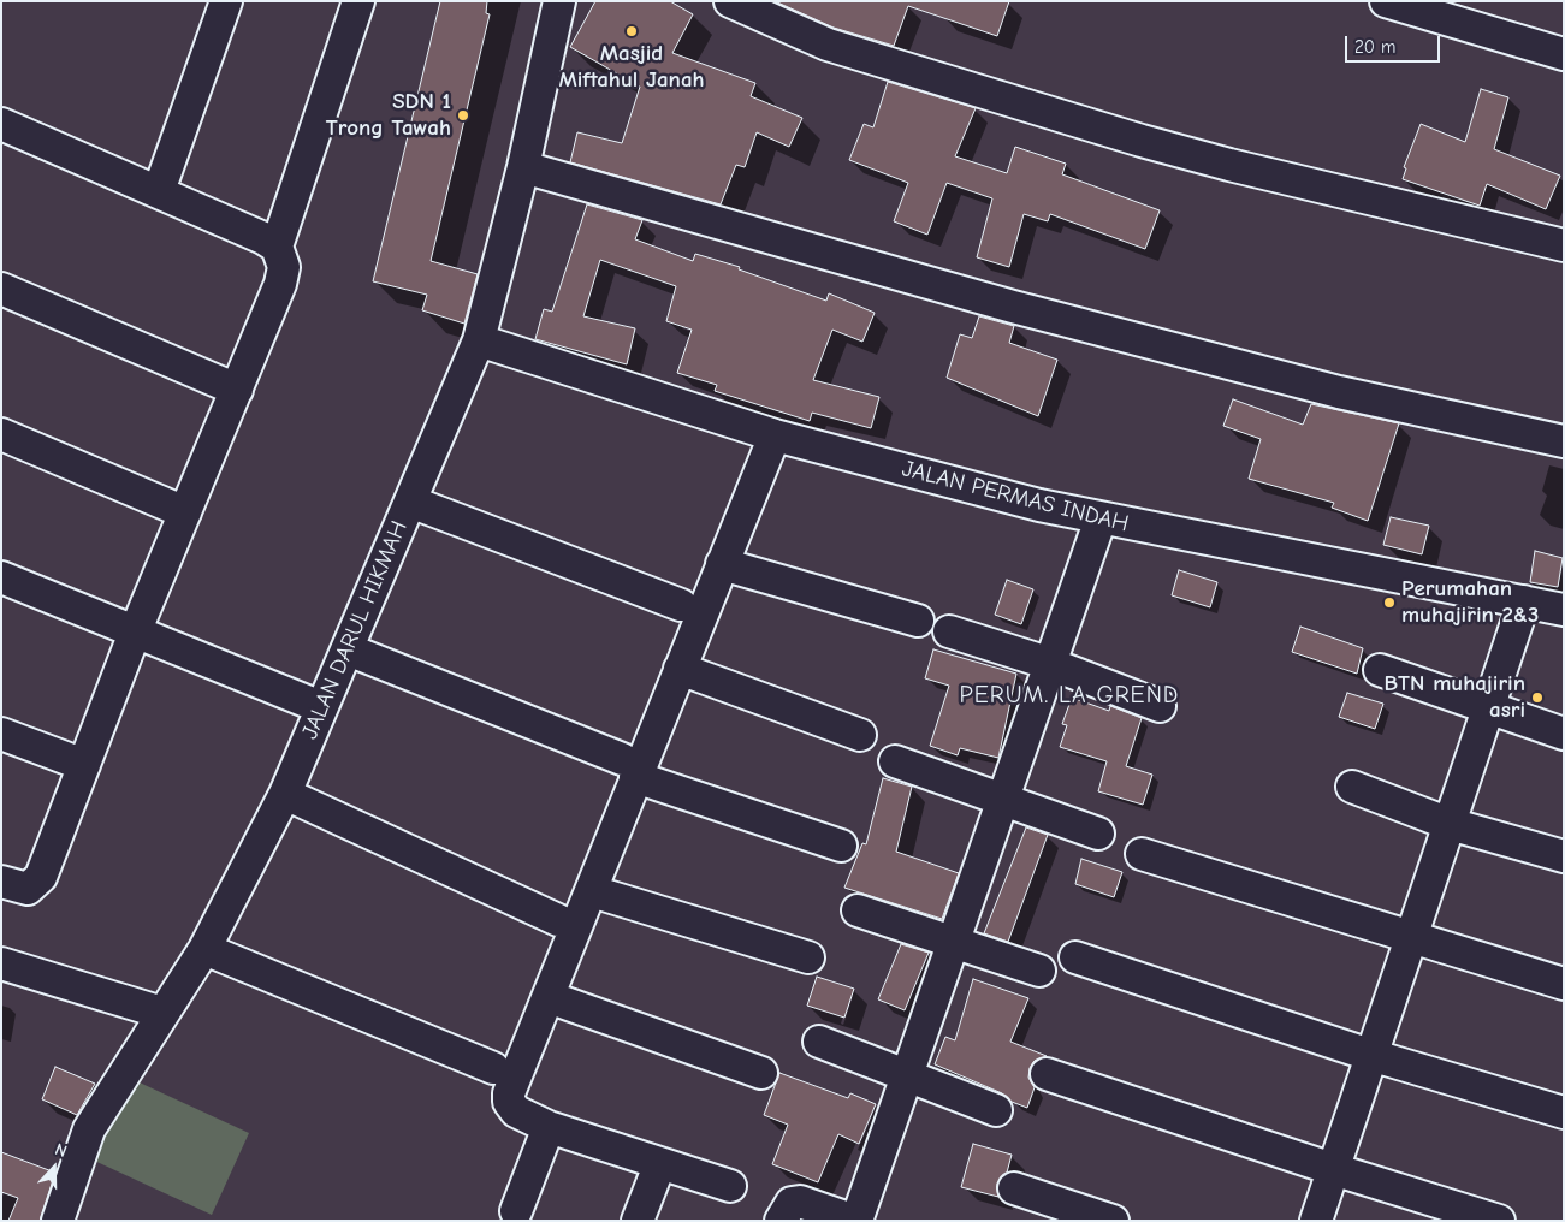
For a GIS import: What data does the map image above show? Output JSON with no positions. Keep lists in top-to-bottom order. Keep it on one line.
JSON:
{"streets":{"street":["JALAN PERMAS INDAH","JALAN DARUL HIKMAH"]},"crossings":[["JALAN PERMAS INDAH","JALAN DARUL HIKMAH"]],"districts":["PERUM. LA GREND"],"places":["Masjid Miftahul Janah","SDN 1 Trong Tawah","Perumahan muhajirin 2&3","BTN muhajirin asri"],"scale_bar":"20 m","north":"top"}
